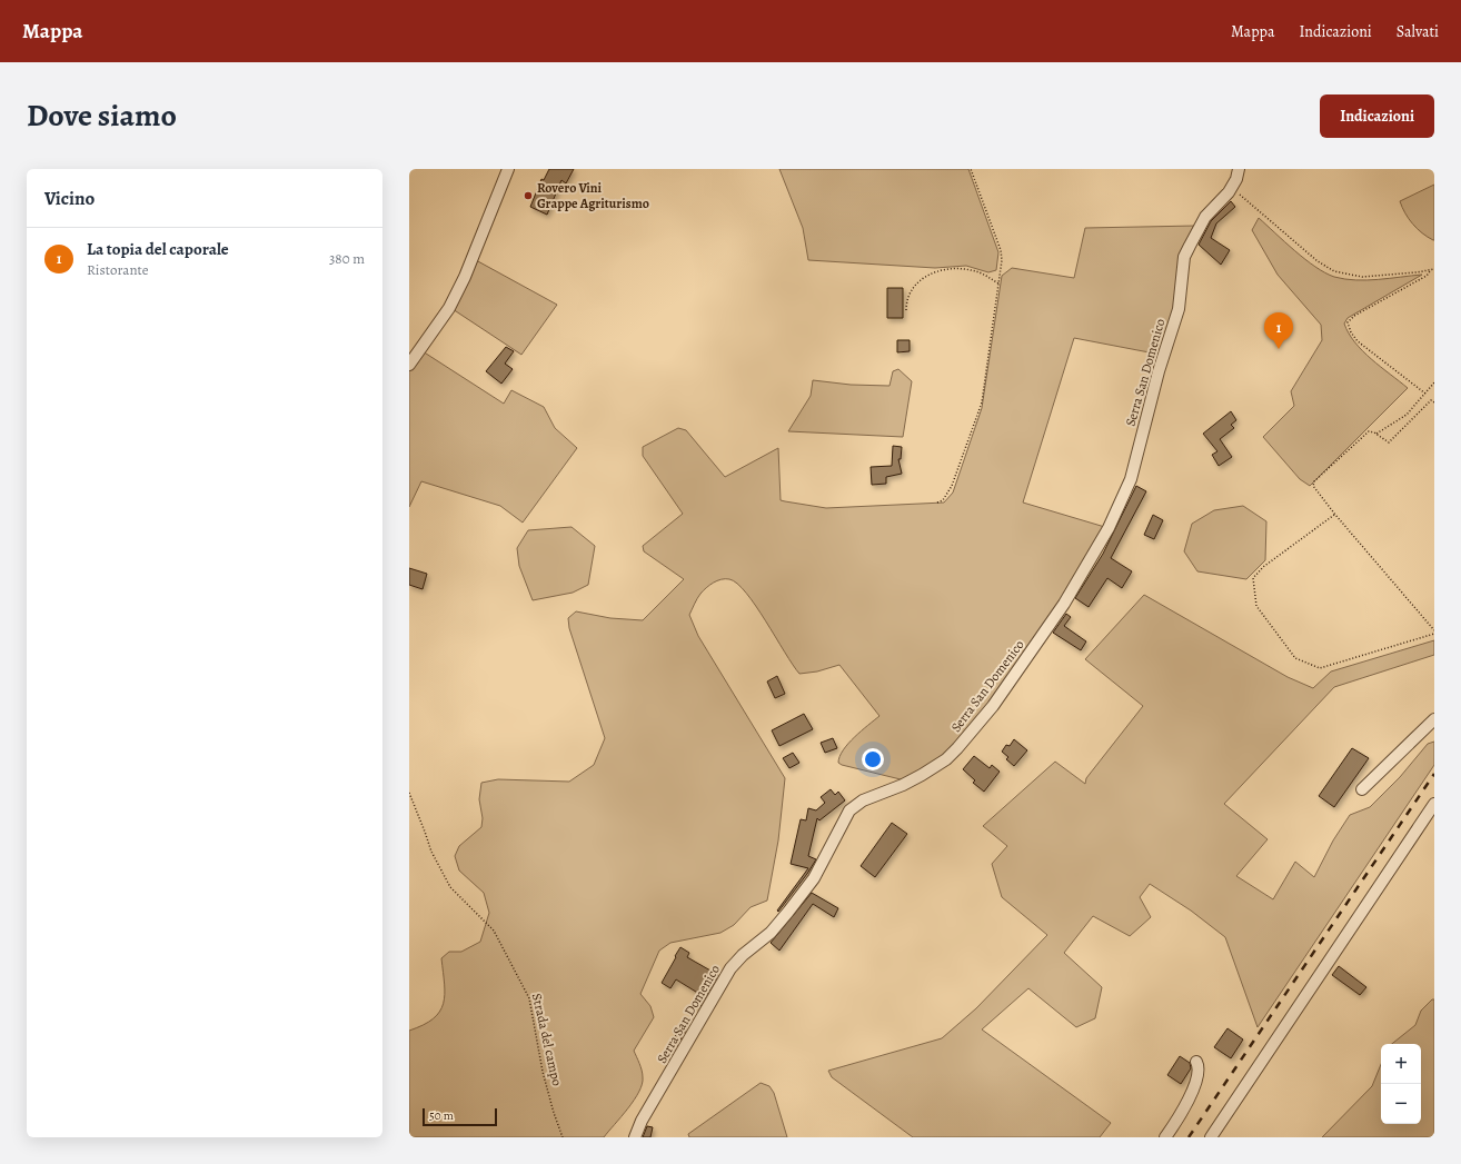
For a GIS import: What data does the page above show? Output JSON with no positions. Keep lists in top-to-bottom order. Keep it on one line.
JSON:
{"streets":{"street":["Serra San Domenico"],"path":["Strada del campo"]},"places":["Rovero Vini Grappe Agriturismo"],"scale_bar":"50 m","page":{"header":"Mappa","nav":["Mappa","Indicazioni","Salvati"],"title":"Dove siamo","buttons":"Indicazioni","heading":"Vicino","list":[{"mark":"1","name":"La topia del caporale","note":"Ristorante","value":"380 m"}],"pins":"1","map_buttons":["+","−"],"scale":"50 m"}}
